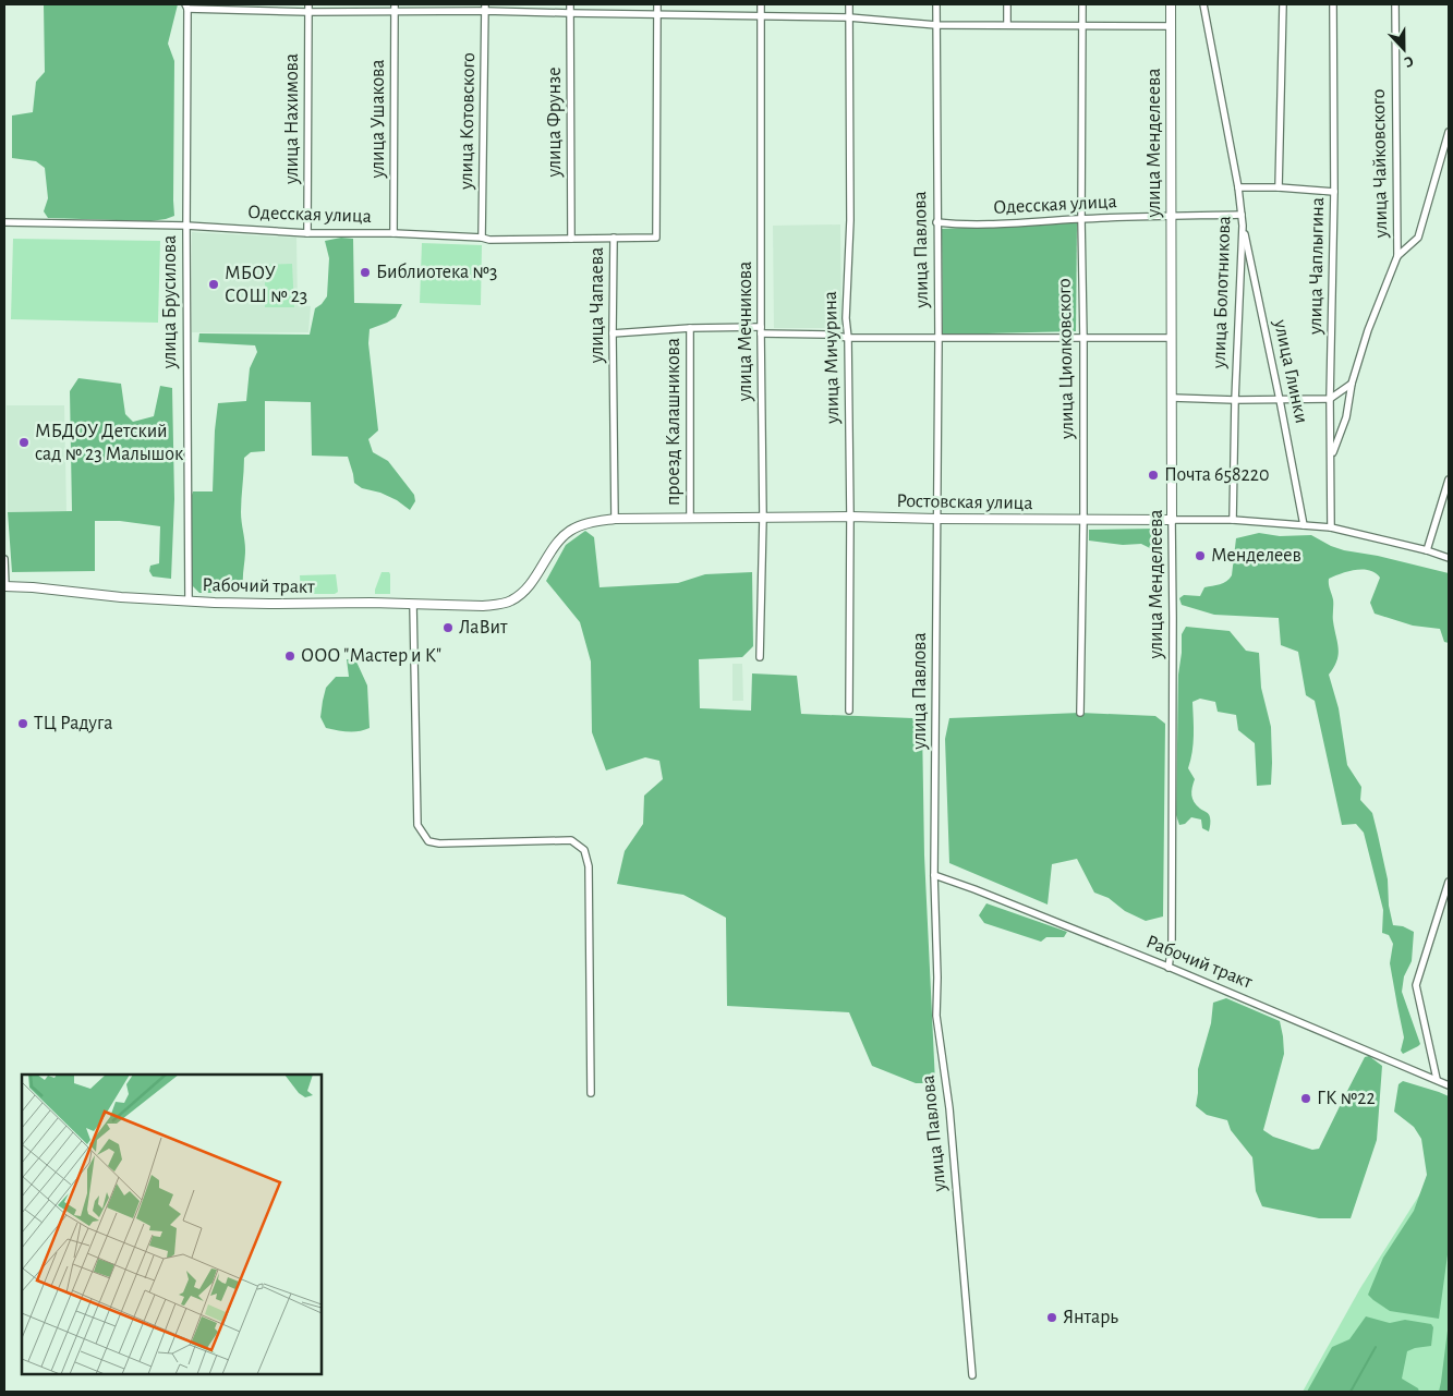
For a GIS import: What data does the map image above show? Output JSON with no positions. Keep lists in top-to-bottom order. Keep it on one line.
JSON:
{"streets":{"street":["улица Нахимова","улица Ушакова","улица Котовского","улица Фрунзе","улица Менделеева","улица Чайковского","Одесская улица","улица Павлова","улица Чаплыгина","улица Болотникова","улица Брусилова","улица Чапаева","улица Мечникова","улица Мичурина","улица Циолковского","улица Глинки","проезд Калашникова","Ростовская улица","Рабочий тракт"]},"crossings":[["улица Нахимова","Одесская улица"],["улица Ушакова","Одесская улица"],["улица Котовского","Одесская улица"],["улица Фрунзе","Одесская улица"],["улица Менделеева","Одесская улица"],["улица Менделеева","Ростовская улица"],["улица Менделеева","Рабочий тракт"],["Одесская улица","улица Павлова"],["Одесская улица","улица Болотникова"],["Одесская улица","улица Брусилова"],["Одесская улица","улица Чапаева"],["Одесская улица","улица Циолковского"],["улица Павлова","Ростовская улица"],["улица Павлова","Рабочий тракт"],["улица Чаплыгина","Ростовская улица"],["улица Болотникова","улица Глинки"],["улица Болотникова","Ростовская улица"],["улица Брусилова","Рабочий тракт"],["улица Чапаева","Ростовская улица"],["улица Мечникова","Ростовская улица"],["улица Мичурина","Ростовская улица"],["улица Циолковского","Ростовская улица"],["улица Глинки","Ростовская улица"],["проезд Калашникова","Ростовская улица"],["Ростовская улица","Рабочий тракт"]],"places":["Библиотека №3","МБОУ СОШ № 23","МБДОУ Детский сад № 23 Малышок","Почта 658220","Менделеев","ЛаВит","ООО \"Мастер и К\"","ТЦ Радуга","ГК №22","Янтарь"],"north":"bottom"}
